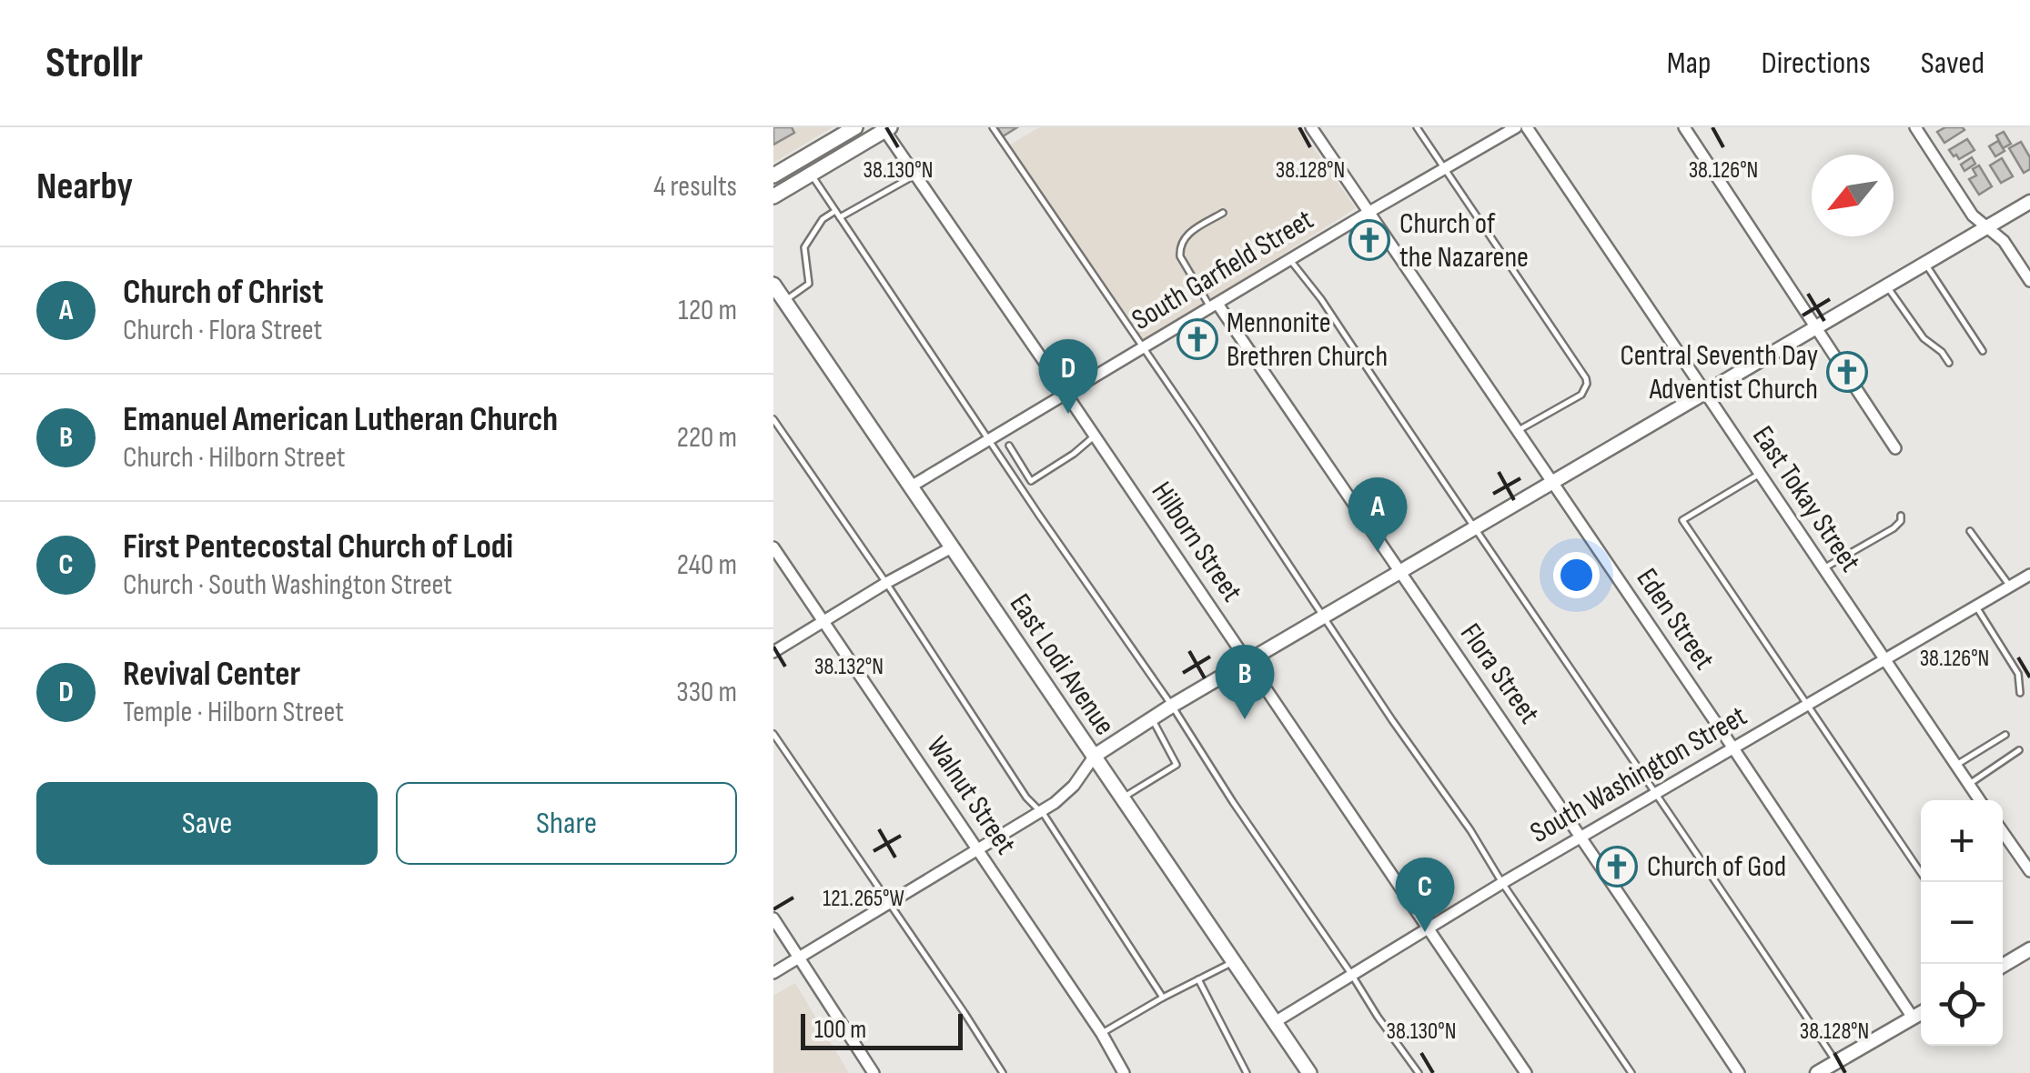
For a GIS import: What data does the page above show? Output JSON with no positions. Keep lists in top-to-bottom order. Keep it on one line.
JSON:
{"streets":{"main road":["East Lodi Avenue"],"street":["South Garfield Street","East Tokay Street","Hilborn Street","Eden Street","Flora Street","South Washington Street","Walnut Street"]},"crossings":[["South Garfield Street","Hilborn Street"],["South Garfield Street","Eden Street"],["South Garfield Street","East Lodi Avenue"],["South Garfield Street","Flora Street"],["East Tokay Street","South Washington Street"],["Hilborn Street","South Washington Street"],["Eden Street","South Washington Street"],["East Lodi Avenue","South Washington Street"],["Flora Street","South Washington Street"]],"places":{"church":["Church of the Nazarene","Mennonite Brethren Church","Central Seventh Day Adventist Church","Church of God"]},"scale_bar":"100 m","north":"bottom left","page":{"header":"Strollr","nav":["Map","Directions","Saved"],"heading":["Nearby","4 results"],"list":[{"mark":"A","name":"Church of Christ","note":"Church · Flora Street","value":"120 m"},{"mark":"B","name":"Emanuel American Lutheran Church","note":"Church · Hilborn Street","value":"220 m"},{"mark":"C","name":"First Pentecostal Church of Lodi","note":"Church · South Washington Street","value":"240 m"},{"mark":"D","name":"Revival Center","note":"Temple · Hilborn Street","value":"330 m"}],"pins":["D","A","B","C"],"buttons":["Save","Share"],"map_buttons":["+","−"],"scale":"100 m"},"coordinates":["38.130°N","38.128°N","38.126°N","38.132°N","121.265°W"]}
